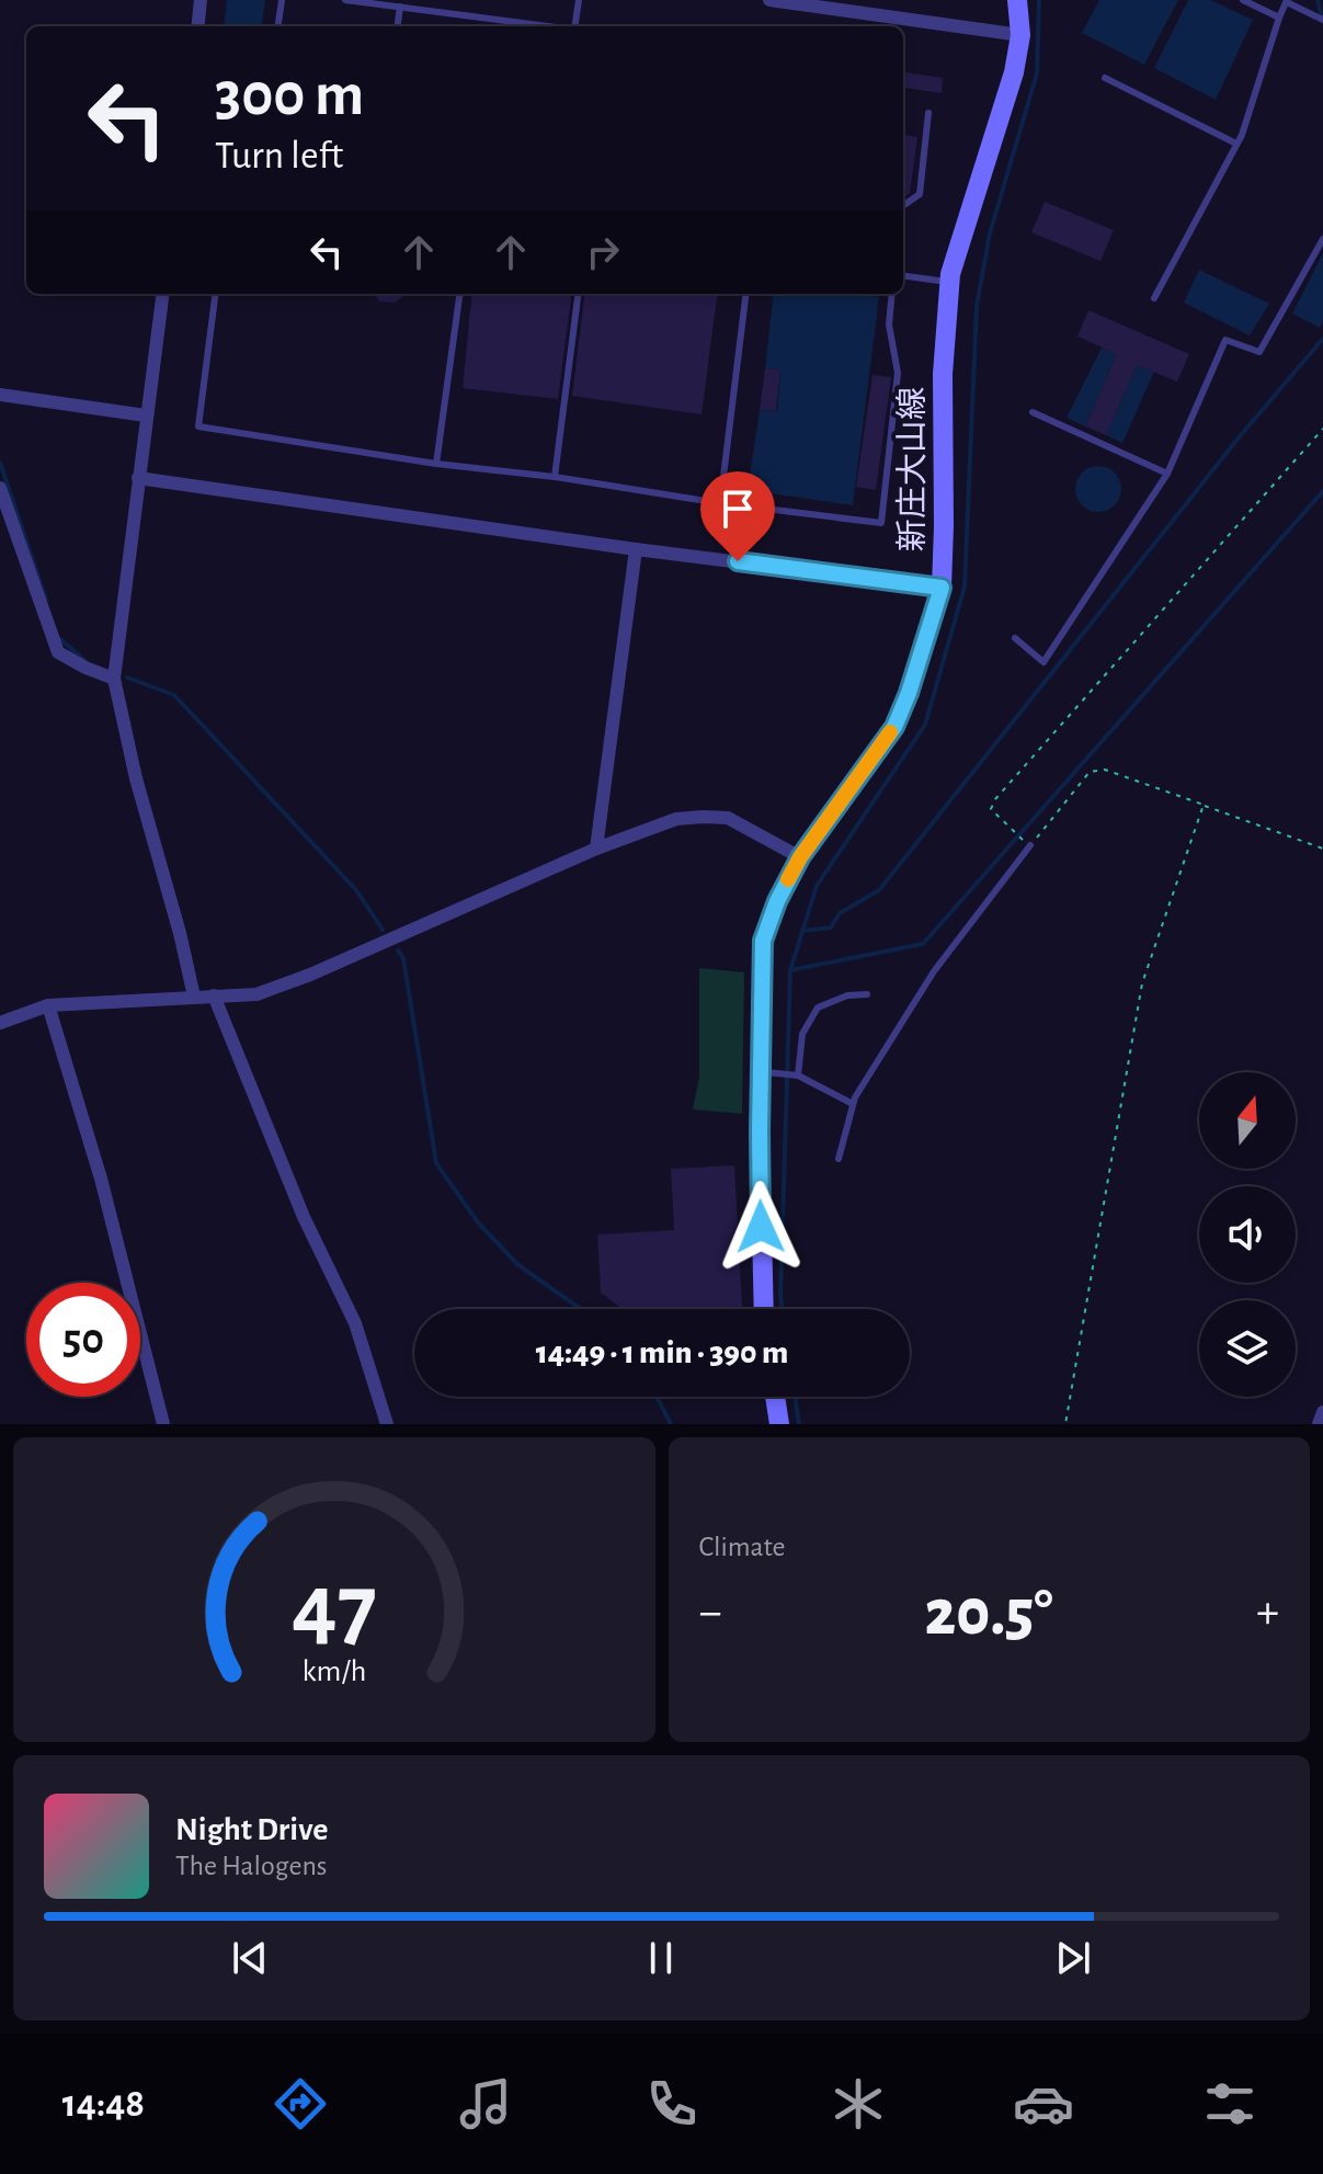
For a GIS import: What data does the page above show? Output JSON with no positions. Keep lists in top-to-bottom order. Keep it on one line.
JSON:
{"streets":{"main road":["新庄大山線"]},"north":"top","page":{"turn":["300 m","Turn left"],"limit":"50","trip":"14:49 · 1 min · 390 m","tile":"Climate","heat":["−","20.5°","+"],"song":["Night Drive","The Halogens"],"tabs":"14:48","gauge":["47","km/h"]}}
